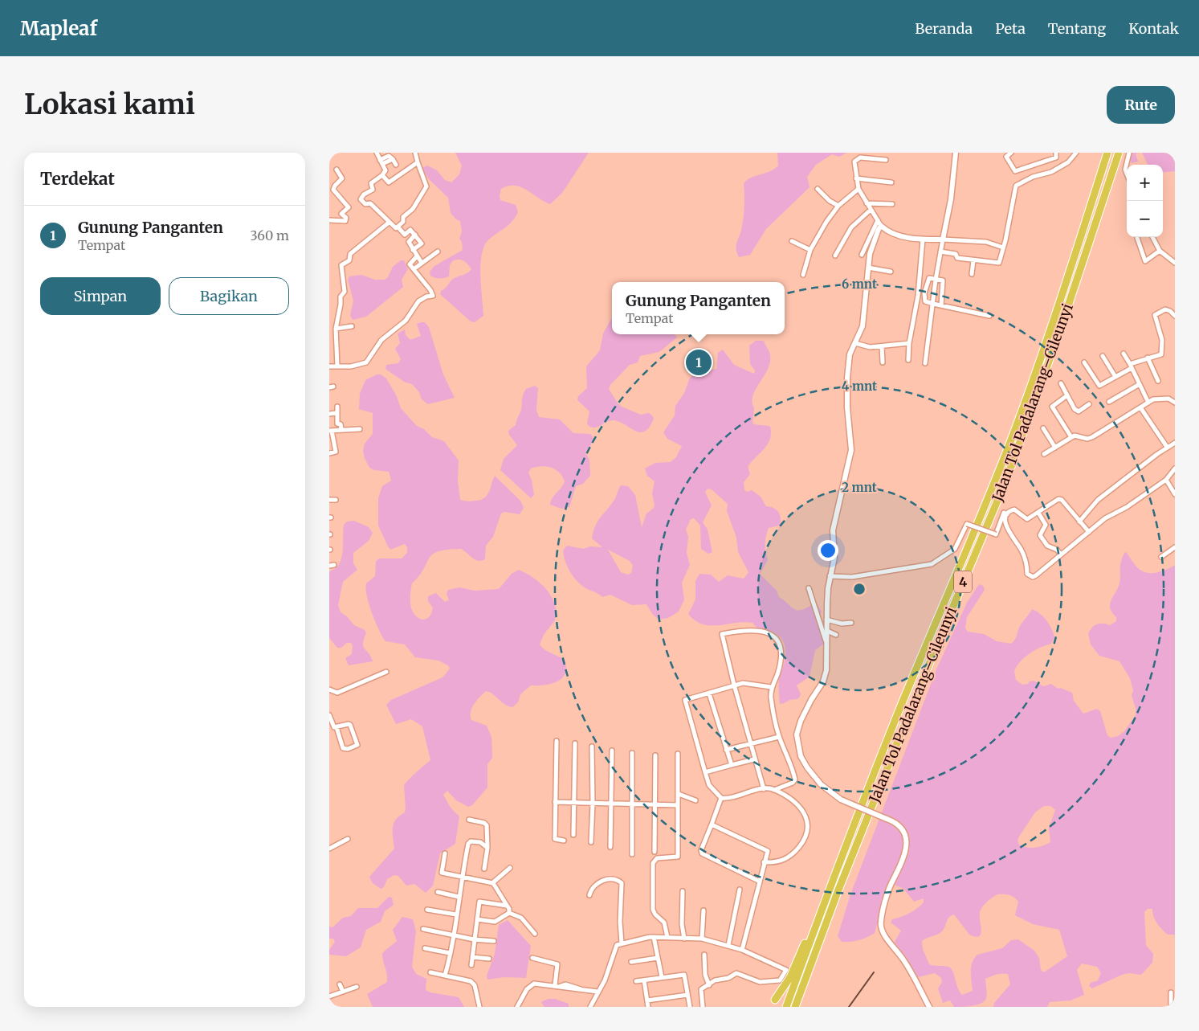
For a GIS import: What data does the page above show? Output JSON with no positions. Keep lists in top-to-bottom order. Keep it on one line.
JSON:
{"streets":{"highway":["Jalan Tol Padalarang–Cileunyi","4"]},"page":{"header":"Mapleaf","nav":["Beranda","Peta","Tentang","Kontak"],"buttons":["Rute",["Simpan","Bagikan"]],"title":"Lokasi kami","heading":"Terdekat","map_buttons":["+","−"],"list":[{"mark":"1","name":"Gunung Panganten","note":"Tempat","value":"360 m"}],"popup":["Gunung Panganten","Tempat"],"pins":"1"},"rings":["6 mnt","4 mnt","2 mnt"]}
